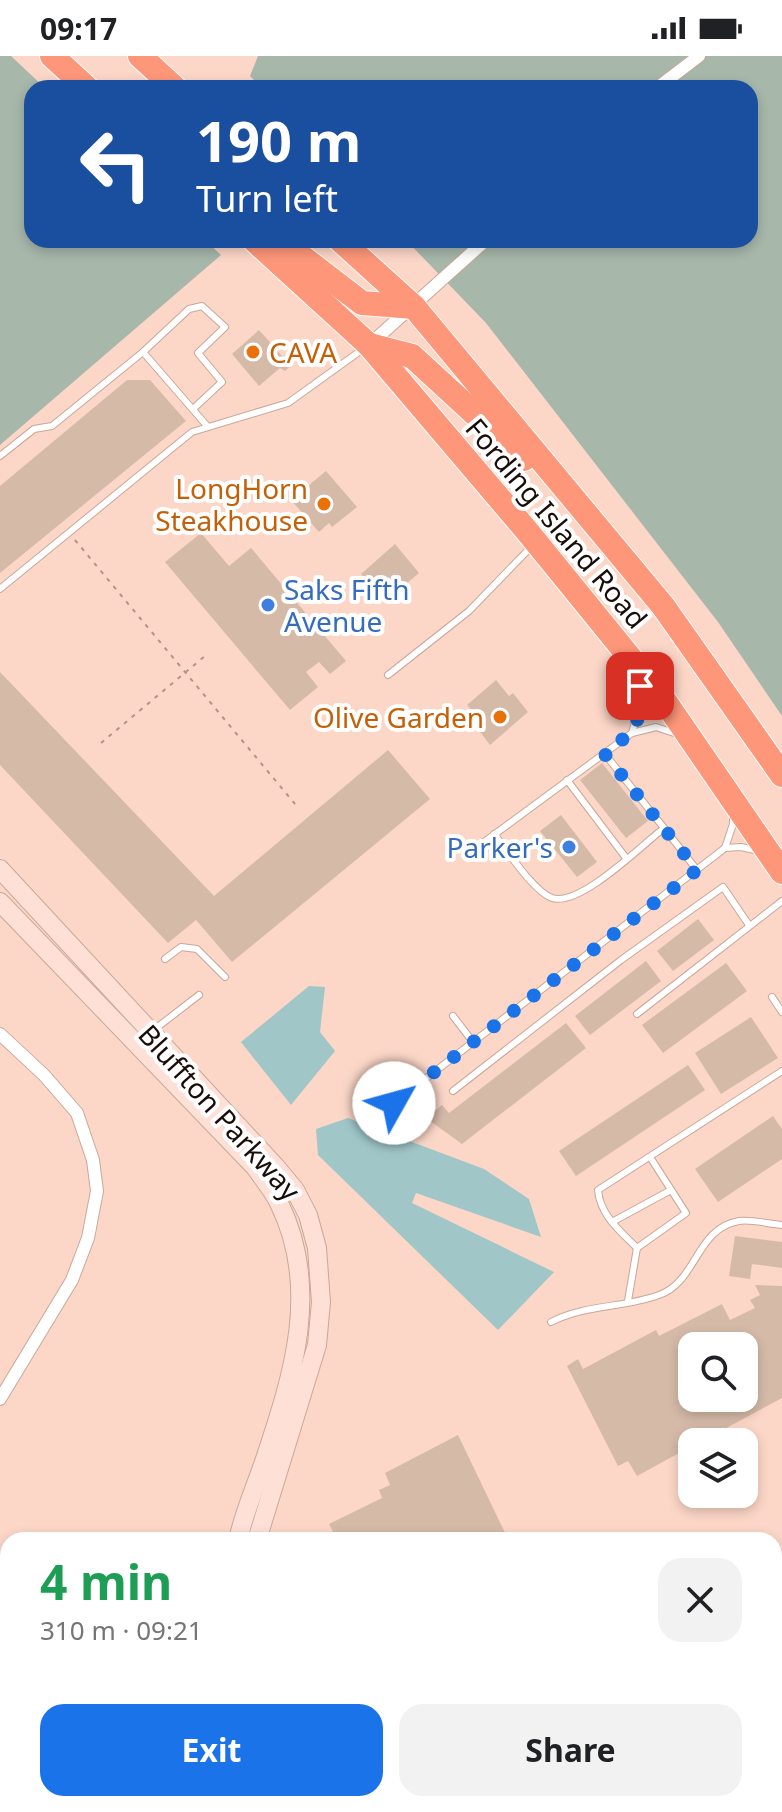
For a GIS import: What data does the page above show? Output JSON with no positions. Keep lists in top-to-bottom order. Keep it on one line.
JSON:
{"streets":{"highway":["Fording Island Road"],"main road":["Bluffton Parkway"]},"places":["CAVA","LongHorn Steakhouse","Saks Fifth Avenue","Olive Garden","Parker's"],"page":{"status":"09:17","turn":["190 m","Turn left"],"heading":["4 min","310 m · 09:21"],"buttons":["Exit","Share"]}}
